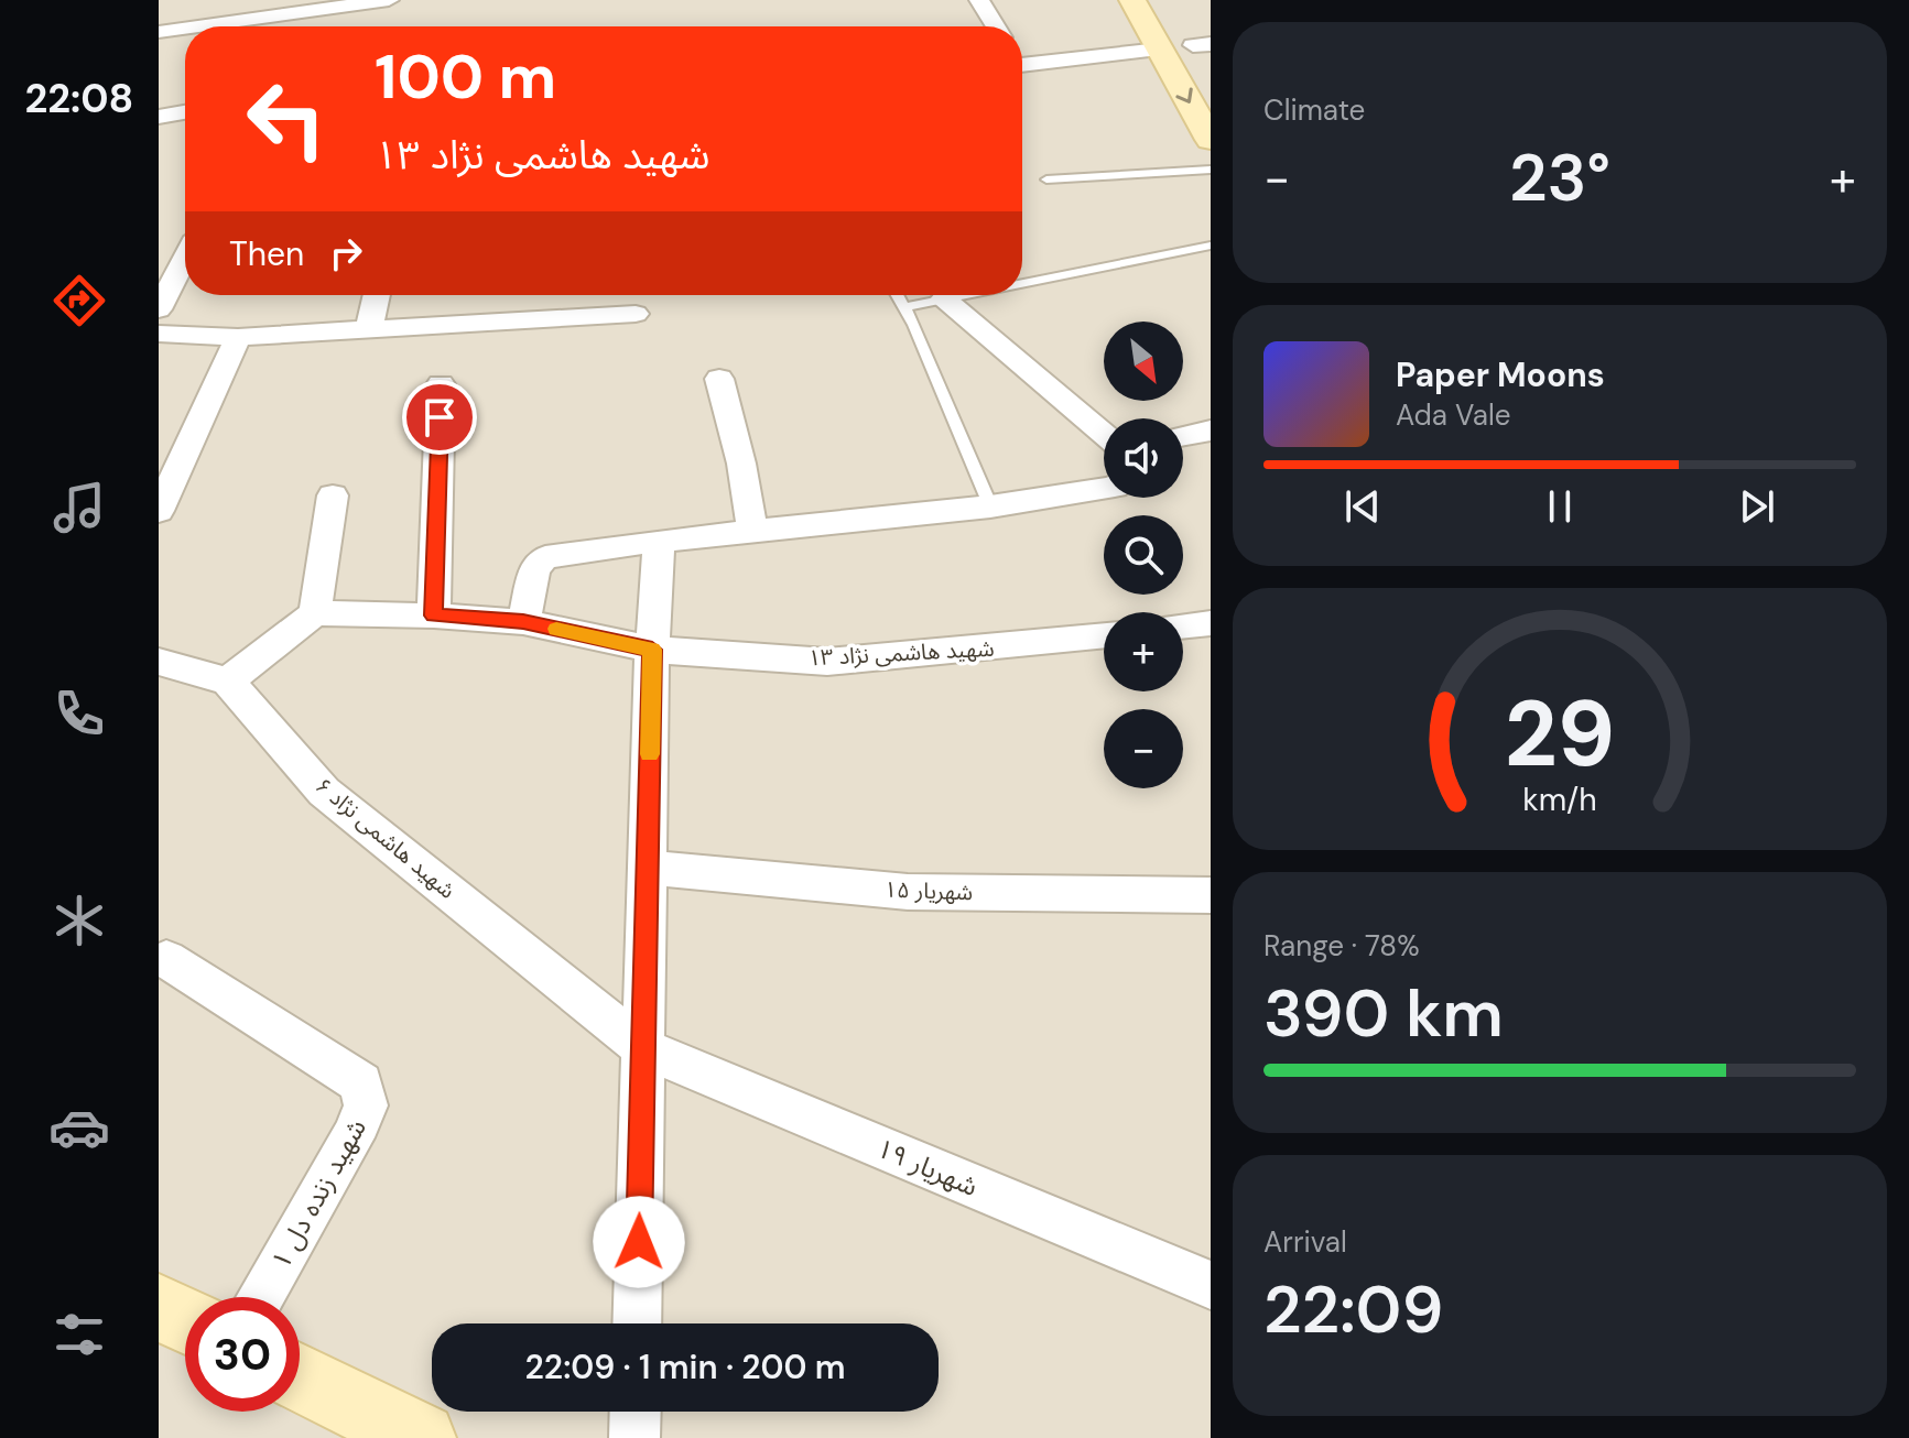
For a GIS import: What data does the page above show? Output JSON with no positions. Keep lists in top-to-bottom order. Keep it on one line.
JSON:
{"streets":{"street":["شهید هاشمی نژاد ۱۳","شهید هاشمی نژاد ۶","شهریار ۱۵","شهریار ۱۹","شهید زنده دل ۱"]},"crossings":[["شهید هاشمی نژاد ۶","شهریار ۱۹"]],"north":"bottom right","page":{"tabs":"22:08","tile":["Climate",["Range · 78%","390 km"],["Arrival","22:09"]],"turn":["100 m","شهید هاشمی نژاد ۱۳"],"heat":["−","23°","+"],"then":"Then","map_buttons":["+","−"],"song":["Paper Moons","Ada Vale"],"limit":"30","trip":"22:09 · 1 min · 200 m","gauge":["29","km/h"]}}
